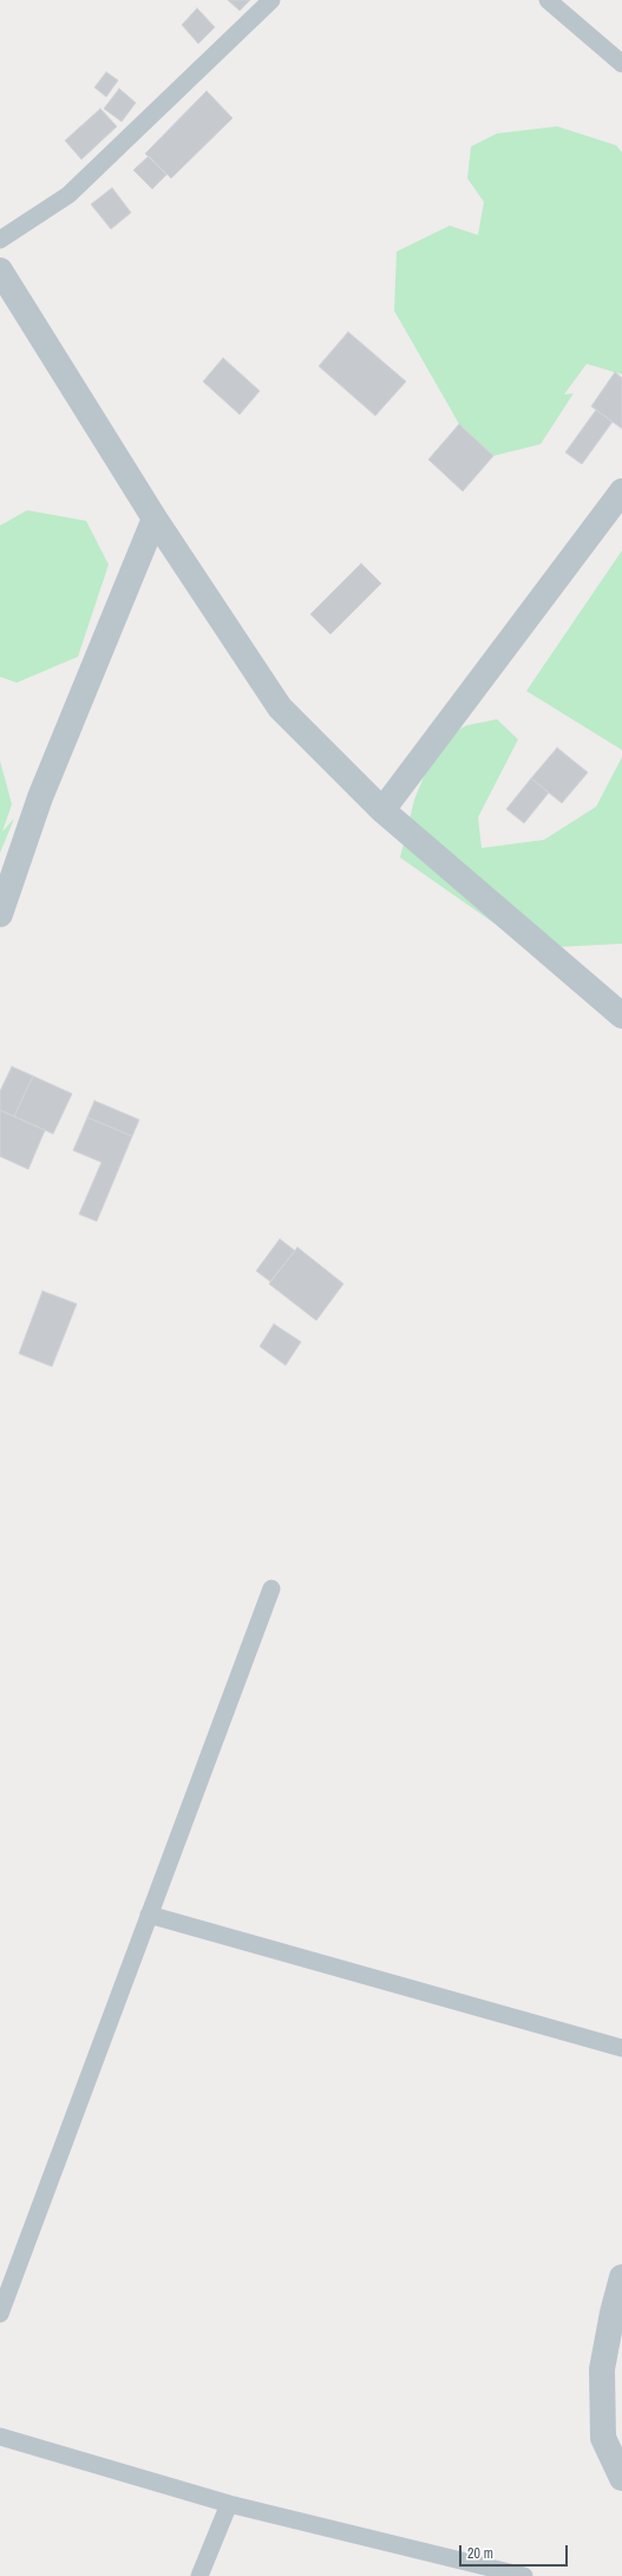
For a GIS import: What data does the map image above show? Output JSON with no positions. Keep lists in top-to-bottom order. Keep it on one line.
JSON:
{"scale_bar":"20 m"}
